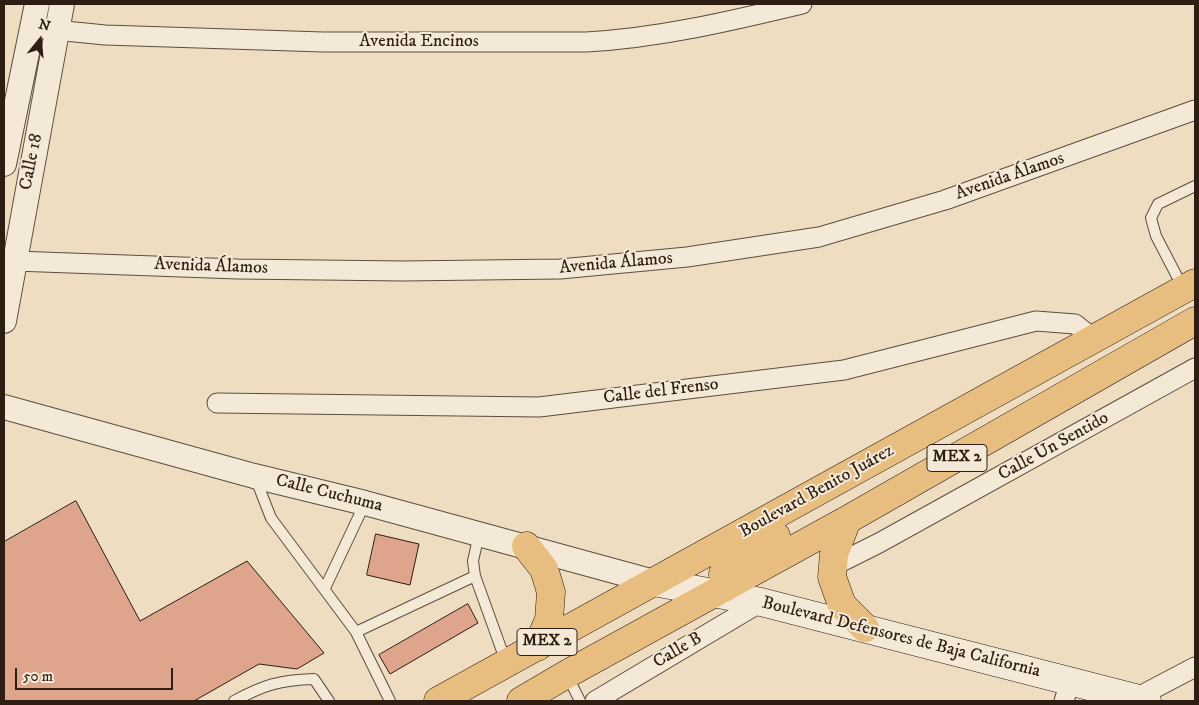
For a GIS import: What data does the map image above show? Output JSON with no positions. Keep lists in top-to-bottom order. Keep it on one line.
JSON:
{"streets":{"main road":["MEX 2","Boulevard Benito Juárez","Boulevard Defensores de Baja California"],"street":["Avenida Encinos","Calle 18","Avenida Álamos","Calle del Frenso","Calle Un Sentido","Calle Cuchuma","Calle B"]},"crossings":[["Avenida Encinos","Calle 18"],["Calle 18","Avenida Álamos"],["Calle del Frenso","Boulevard Benito Juárez"],["MEX 2","Boulevard Defensores de Baja California"],["Boulevard Benito Juárez","Calle Cuchuma"],["Boulevard Benito Juárez","Boulevard Defensores de Baja California"],["Calle Cuchuma","Boulevard Defensores de Baja California"],["Boulevard Defensores de Baja California","Calle B"]],"scale_bar":"50 m","north":"top"}
